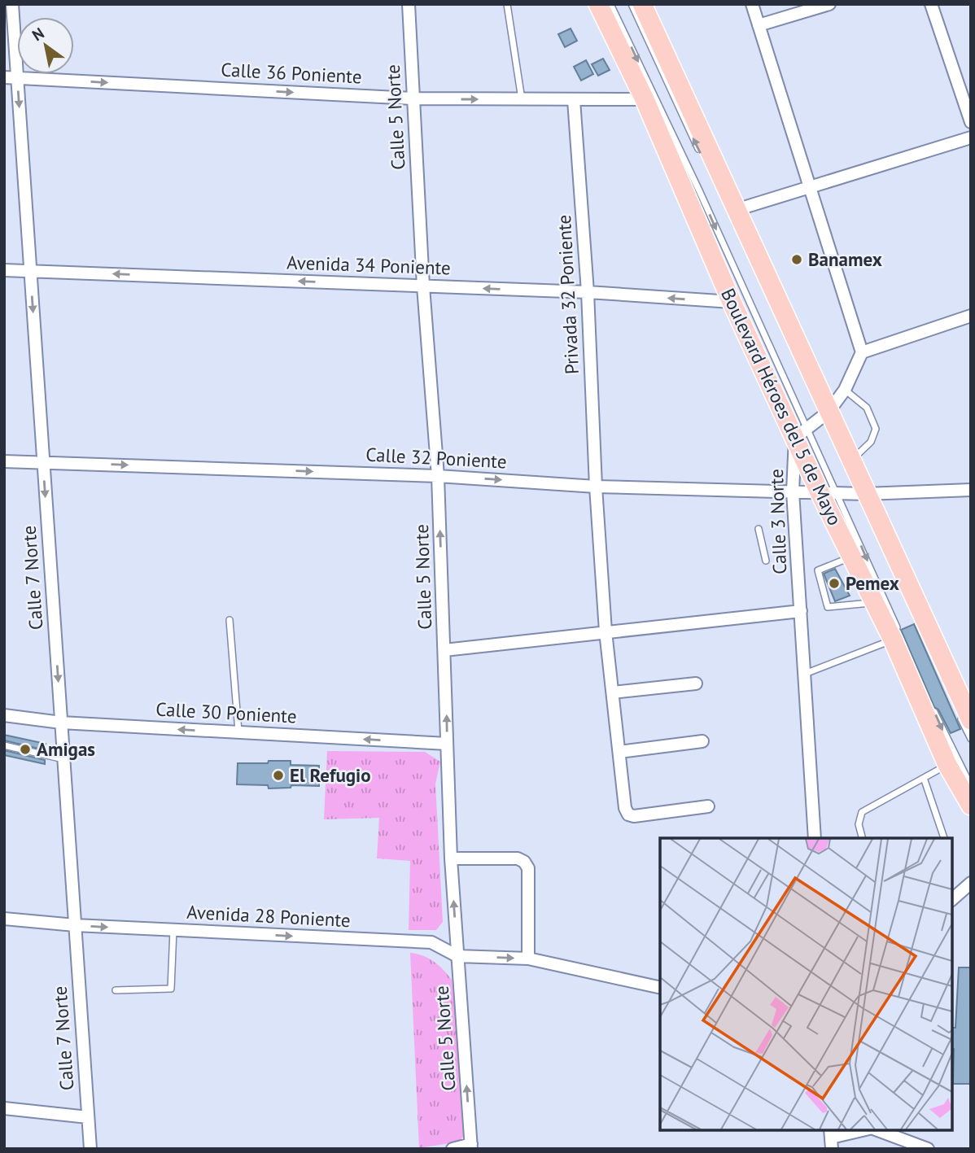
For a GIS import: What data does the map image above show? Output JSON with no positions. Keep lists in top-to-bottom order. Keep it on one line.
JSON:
{"streets":{"main road":["Boulevard Héroes del 5 de Mayo"],"street":["Calle 36 Poniente","Calle 5 Norte","Avenida 34 Poniente","Privada 32 Poniente","Calle 32 Poniente","Calle 3 Norte","Calle 7 Norte","Calle 30 Poniente","Avenida 28 Poniente"]},"crossings":[["Calle 36 Poniente","Calle 5 Norte"],["Calle 36 Poniente","Privada 32 Poniente"],["Calle 36 Poniente","Boulevard Héroes del 5 de Mayo"],["Calle 36 Poniente","Calle 7 Norte"],["Calle 5 Norte","Avenida 34 Poniente"],["Calle 5 Norte","Calle 32 Poniente"],["Calle 5 Norte","Calle 30 Poniente"],["Calle 5 Norte","Avenida 28 Poniente"],["Avenida 34 Poniente","Privada 32 Poniente"],["Avenida 34 Poniente","Boulevard Héroes del 5 de Mayo"],["Avenida 34 Poniente","Calle 7 Norte"],["Privada 32 Poniente","Calle 32 Poniente"],["Boulevard Héroes del 5 de Mayo","Calle 32 Poniente"],["Boulevard Héroes del 5 de Mayo","Calle 3 Norte"],["Calle 32 Poniente","Calle 3 Norte"],["Calle 32 Poniente","Calle 7 Norte"],["Calle 7 Norte","Calle 30 Poniente"],["Calle 7 Norte","Avenida 28 Poniente"]],"one_way":["Calle 36 Poniente","Calle 5 Norte","Avenida 34 Poniente","Calle 32 Poniente","Calle 7 Norte","Calle 30 Poniente","Avenida 28 Poniente"],"places":["Banamex","Pemex","Amigas","El Refugio"],"north":"top left"}
